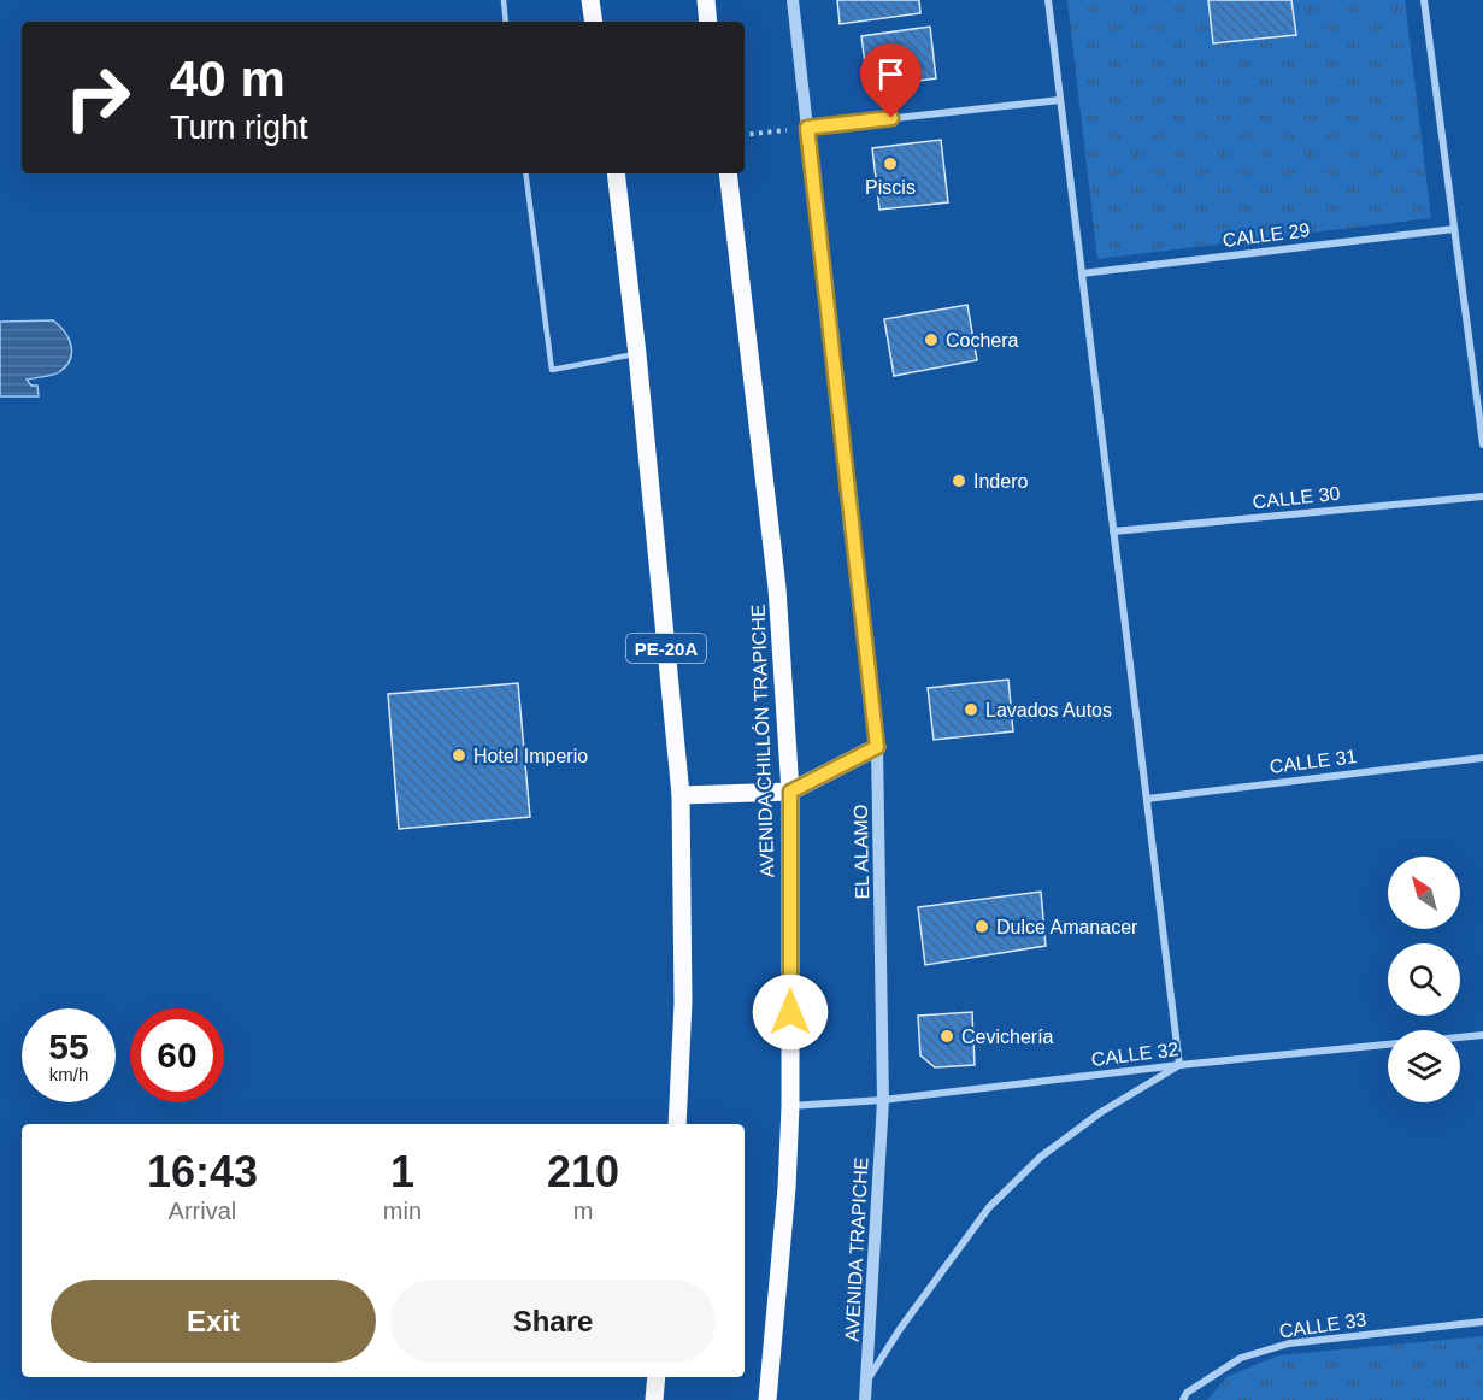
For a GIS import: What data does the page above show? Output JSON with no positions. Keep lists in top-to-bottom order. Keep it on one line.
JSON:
{"streets":{"main road":["PE-20A","AVENIDA CHILLÓN TRAPICHE"],"street":["CALLE 29","CALLE 30","CALLE 31","EL ALAMO","CALLE 32","AVENIDA TRAPICHE","CALLE 33"]},"crossings":[["AVENIDA CHILLÓN TRAPICHE","CALLE 32"],["EL ALAMO","CALLE 32"],["EL ALAMO","AVENIDA TRAPICHE"],["CALLE 32","AVENIDA TRAPICHE"]],"places":["Piscis","Cochera","Indero","Lavados Autos","Hotel Imperio","Dulce Amanacer","Cevichería"],"north":"top left","page":{"turn":["40 m","Turn right"],"speed":"55 km/h","limit":"60","eta":["16:43","Arrival","1","min","210","m"],"buttons":["Exit","Share"]}}
